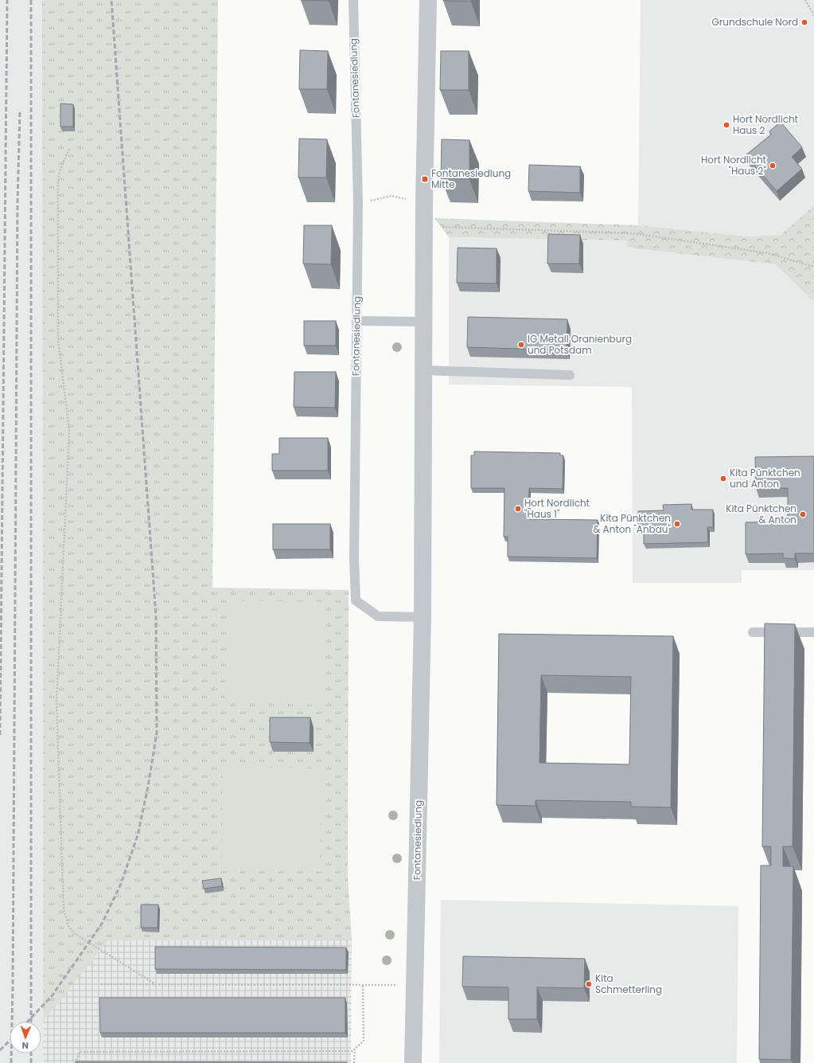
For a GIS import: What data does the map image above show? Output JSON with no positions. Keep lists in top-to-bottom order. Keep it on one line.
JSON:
{"streets":{"street":["Fontanesiedlung"]},"places":{"other":["Grundschule Nord","Hort Nordlicht Haus 2","Hort Nordlicht \"Haus 2\"","IG Metall Oranienburg und Potsdam","Kita Pünktchen und Anton","Hort Nordlicht \"Haus 1\"","Kita Pünktchen & Anton","Kita Pünktchen & Anton \"Anbau\"","Kita Schmetterling"],"transit":["Fontanesiedlung Mitte"]},"north":"bottom"}
